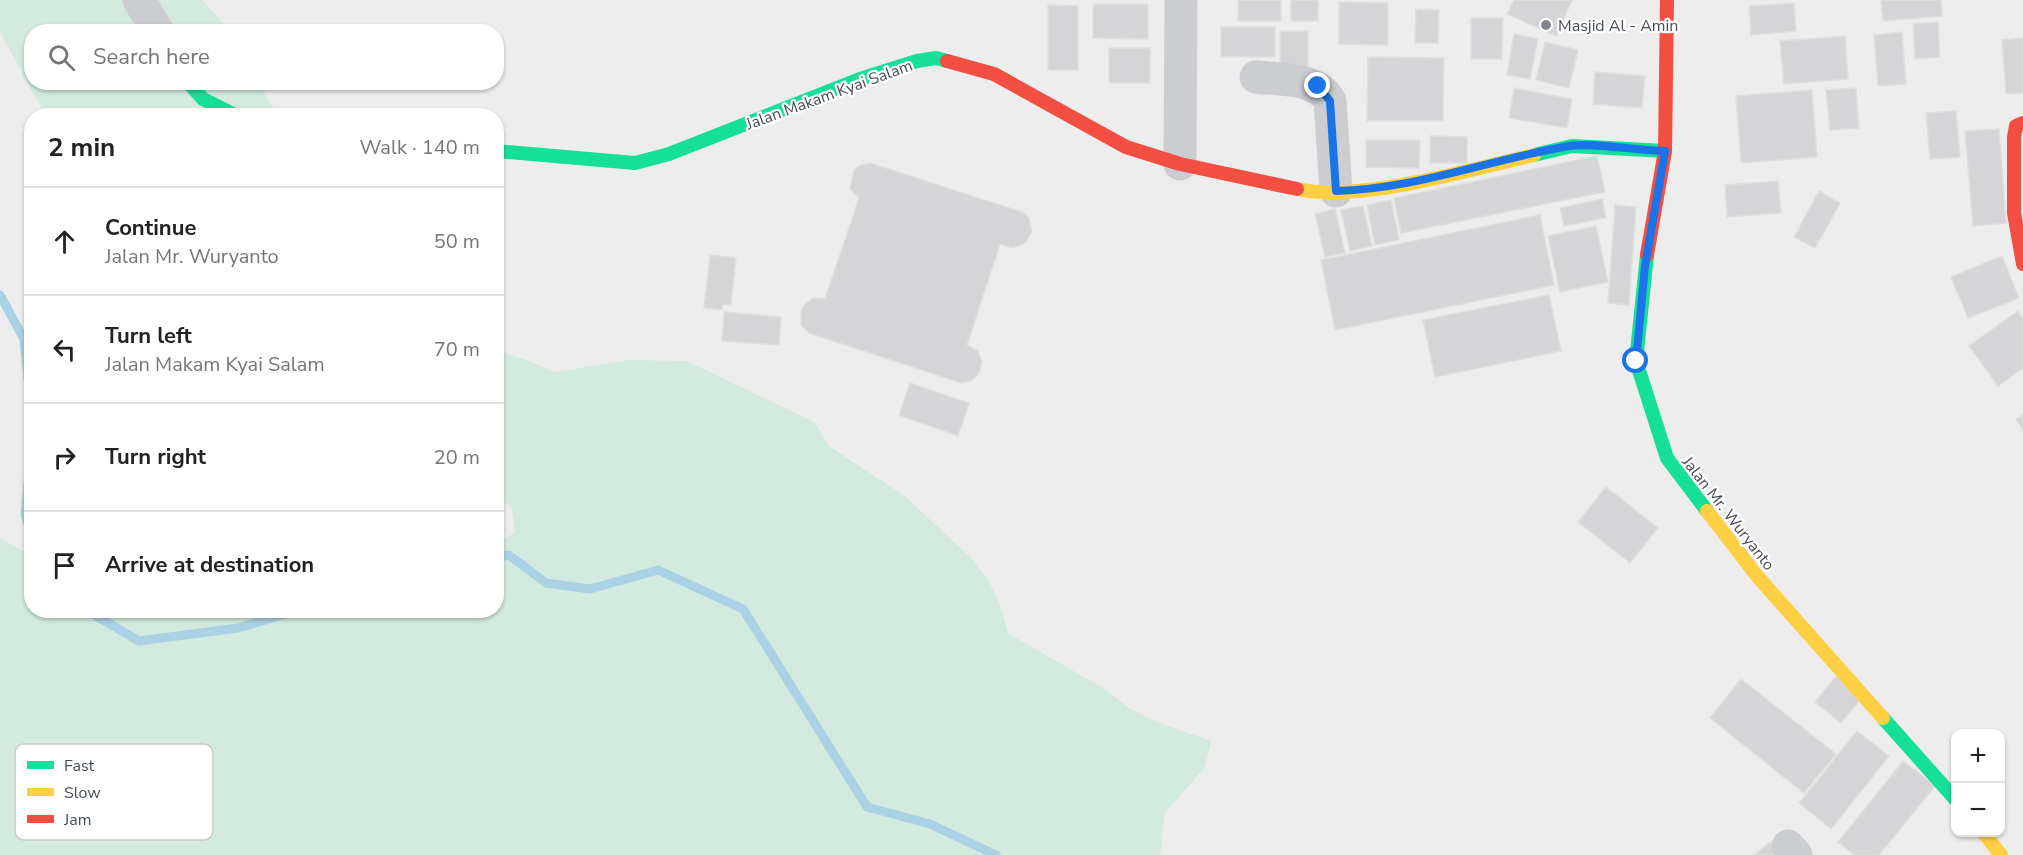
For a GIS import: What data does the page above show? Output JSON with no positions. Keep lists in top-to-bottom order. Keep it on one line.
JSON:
{"streets":{"street":["Jalan Makam Kyai Salam","Jalan Mr. Wuryanto"]},"crossings":[["Jalan Makam Kyai Salam","Jalan Mr. Wuryanto"]],"places":["Masjid Al - Amin"],"legend":["Fast","Slow","Jam"],"page":{"search":"Search here","heading":["2 min","Walk · 140 m"],"list":[["Continue","Jalan Mr. Wuryanto","50 m"],["Turn left","Jalan Makam Kyai Salam","70 m"],["Turn right","20 m"],"Arrive at destination"],"map_buttons":["+","−"]}}
